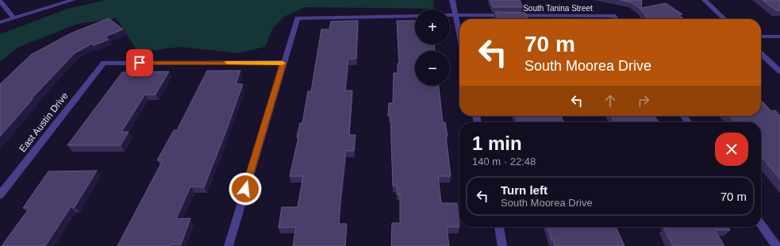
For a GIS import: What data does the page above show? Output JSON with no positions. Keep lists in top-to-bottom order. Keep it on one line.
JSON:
{"streets":{"street":["South Tanina Street","East Austin Drive"]},"page":{"map_buttons":["+","−"],"turn":["70 m","South Moorea Drive"],"heading":["1 min","140 m · 22:48"],"list":[{"name":"Turn left","note":"South Moorea Drive","value":"70 m"}]}}
